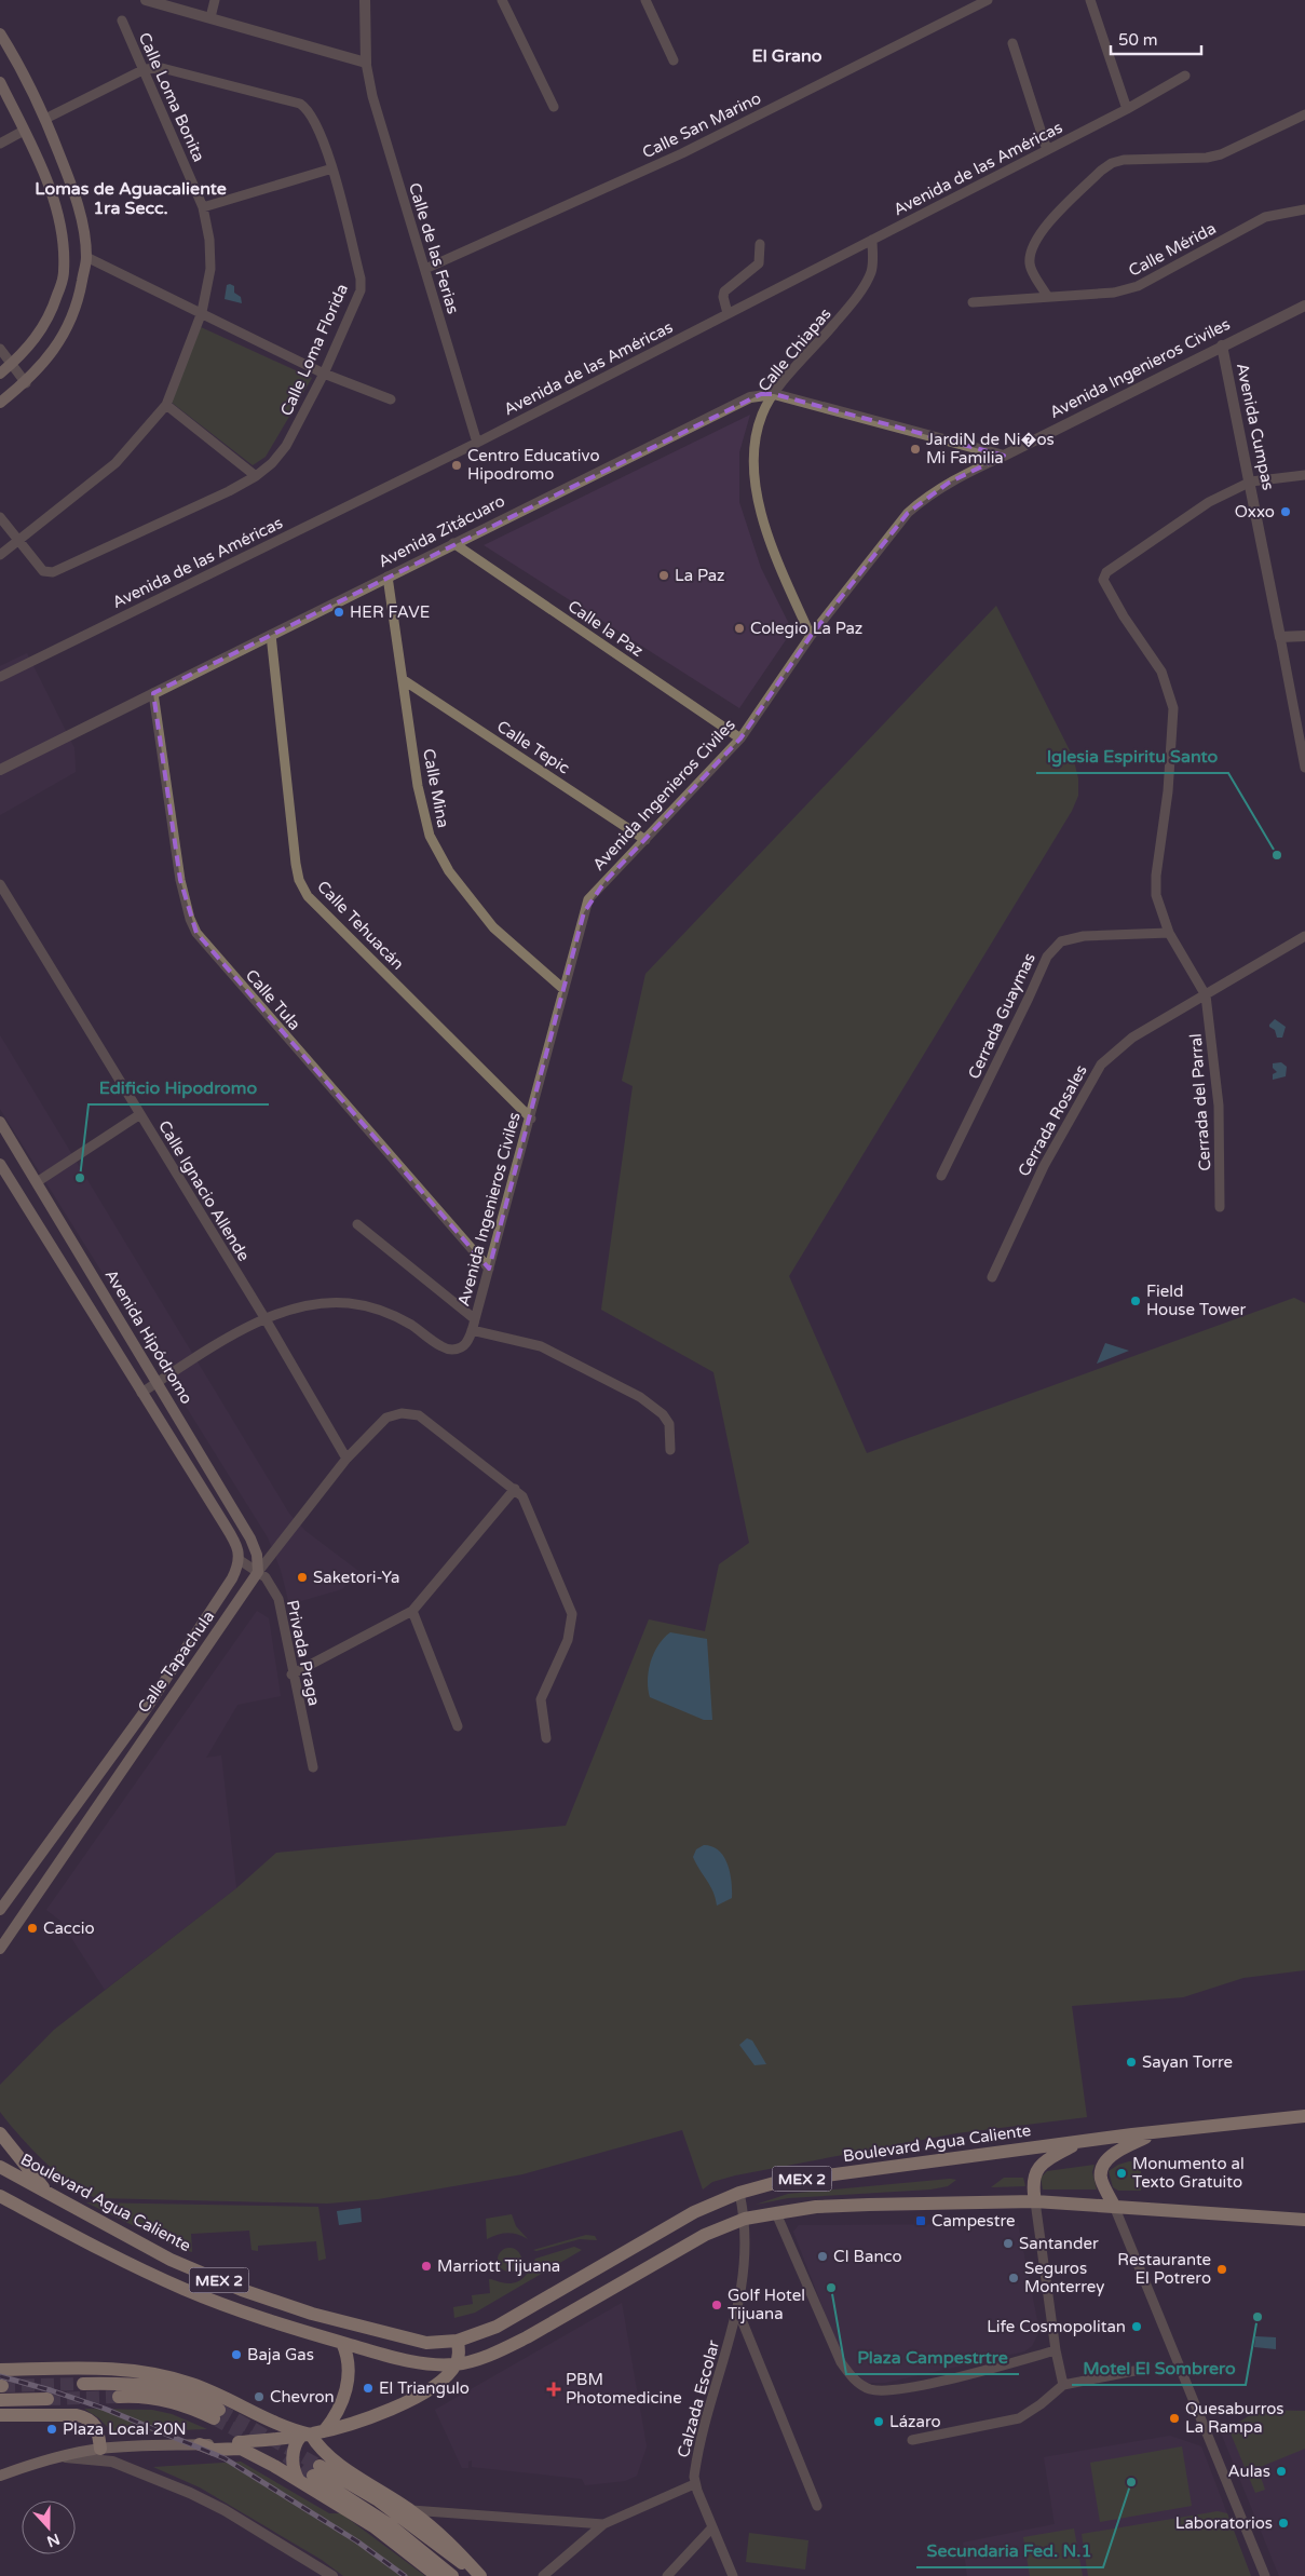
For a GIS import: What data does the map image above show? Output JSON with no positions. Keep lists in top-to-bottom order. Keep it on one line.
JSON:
{"streets":{"main road":["Avenida Hipódromo","Calle Tapachula","Boulevard Agua Caliente","MEX 2"],"street":["Calle Loma Bonita","Calle San Marino","Avenida de las Américas","Calle de las Ferias","Calle Mérida","Calle Loma Florida","Calle Chiapas","Avenida Ingenieros Civiles","Avenida Cumpas","Avenida Zitácuaro","Calle la Paz","Calle Tepic","Calle Mina","Calle Tehuacán","Calle Tula","Cerrada Guaymas","Cerrada del Parral","Cerrada Rosales","Calle Ignacio Allende","Privada Praga","Calzada Escolar"]},"crossings":[["Calle Loma Bonita","Calle Loma Florida"],["Calle San Marino","Calle de las Ferias"],["Avenida de las Américas","Calle de las Ferias"],["Avenida de las Américas","Calle Chiapas"],["Calle Chiapas","Avenida Ingenieros Civiles"],["Calle Chiapas","Avenida Zitácuaro"],["Avenida Ingenieros Civiles","Avenida Cumpas"],["Avenida Ingenieros Civiles","Avenida Zitácuaro"],["Avenida Ingenieros Civiles","Calle la Paz"],["Avenida Ingenieros Civiles","Calle Tepic"],["Avenida Ingenieros Civiles","Calle Mina"],["Avenida Ingenieros Civiles","Calle Tehuacán"],["Avenida Ingenieros Civiles","Calle Tula"],["Avenida Ingenieros Civiles","Calle Ignacio Allende"],["Avenida Zitácuaro","Calle la Paz"],["Avenida Zitácuaro","Calle Mina"],["Avenida Zitácuaro","Calle Tehuacán"],["Avenida Zitácuaro","Calle Tula"],["Calle Tepic","Calle Mina"],["Cerrada del Parral","Cerrada Rosales"],["Calle Ignacio Allende","Calle Tapachula"],["Avenida Hipódromo","Privada Praga"],["Avenida Hipódromo","Calle Tapachula"],["Privada Praga","Calle Tapachula"],["Boulevard Agua Caliente","Calzada Escolar"],["MEX 2","Calzada Escolar"]],"districts":["El Grano","Lomas de Aguacaliente 1ra Secc."],"places":{"other":["JardiN de Ni�os Mi Familia","Centro Educativo Hipodromo","Oxxo","La Paz","HER FAVE","Colegio La Paz","Iglesia Espiritu Santo","Edificio Hipodromo","Field House Tower","Saketori-Ya","Caccio","Sayan Torre","Monumento al Texto Gratuito","Santander","CI Banco","Marriott Tijuana","Restaurante El Potrero","Seguros Monterrey","Plaza Campestrtre","Golf Hotel Tijuana","Motel El Sombrero","Life Cosmopolitan","Baja Gas","El Triangulo","Chevron","Quesaburros La Rampa","Lázaro","Plaza Local 20N","Aulas","Secundaria Fed. N.1","Laboratorios"],"transit":["Campestre"],"health":["PBM Photomedicine"]},"scale_bar":"50 m","north":"bottom"}
